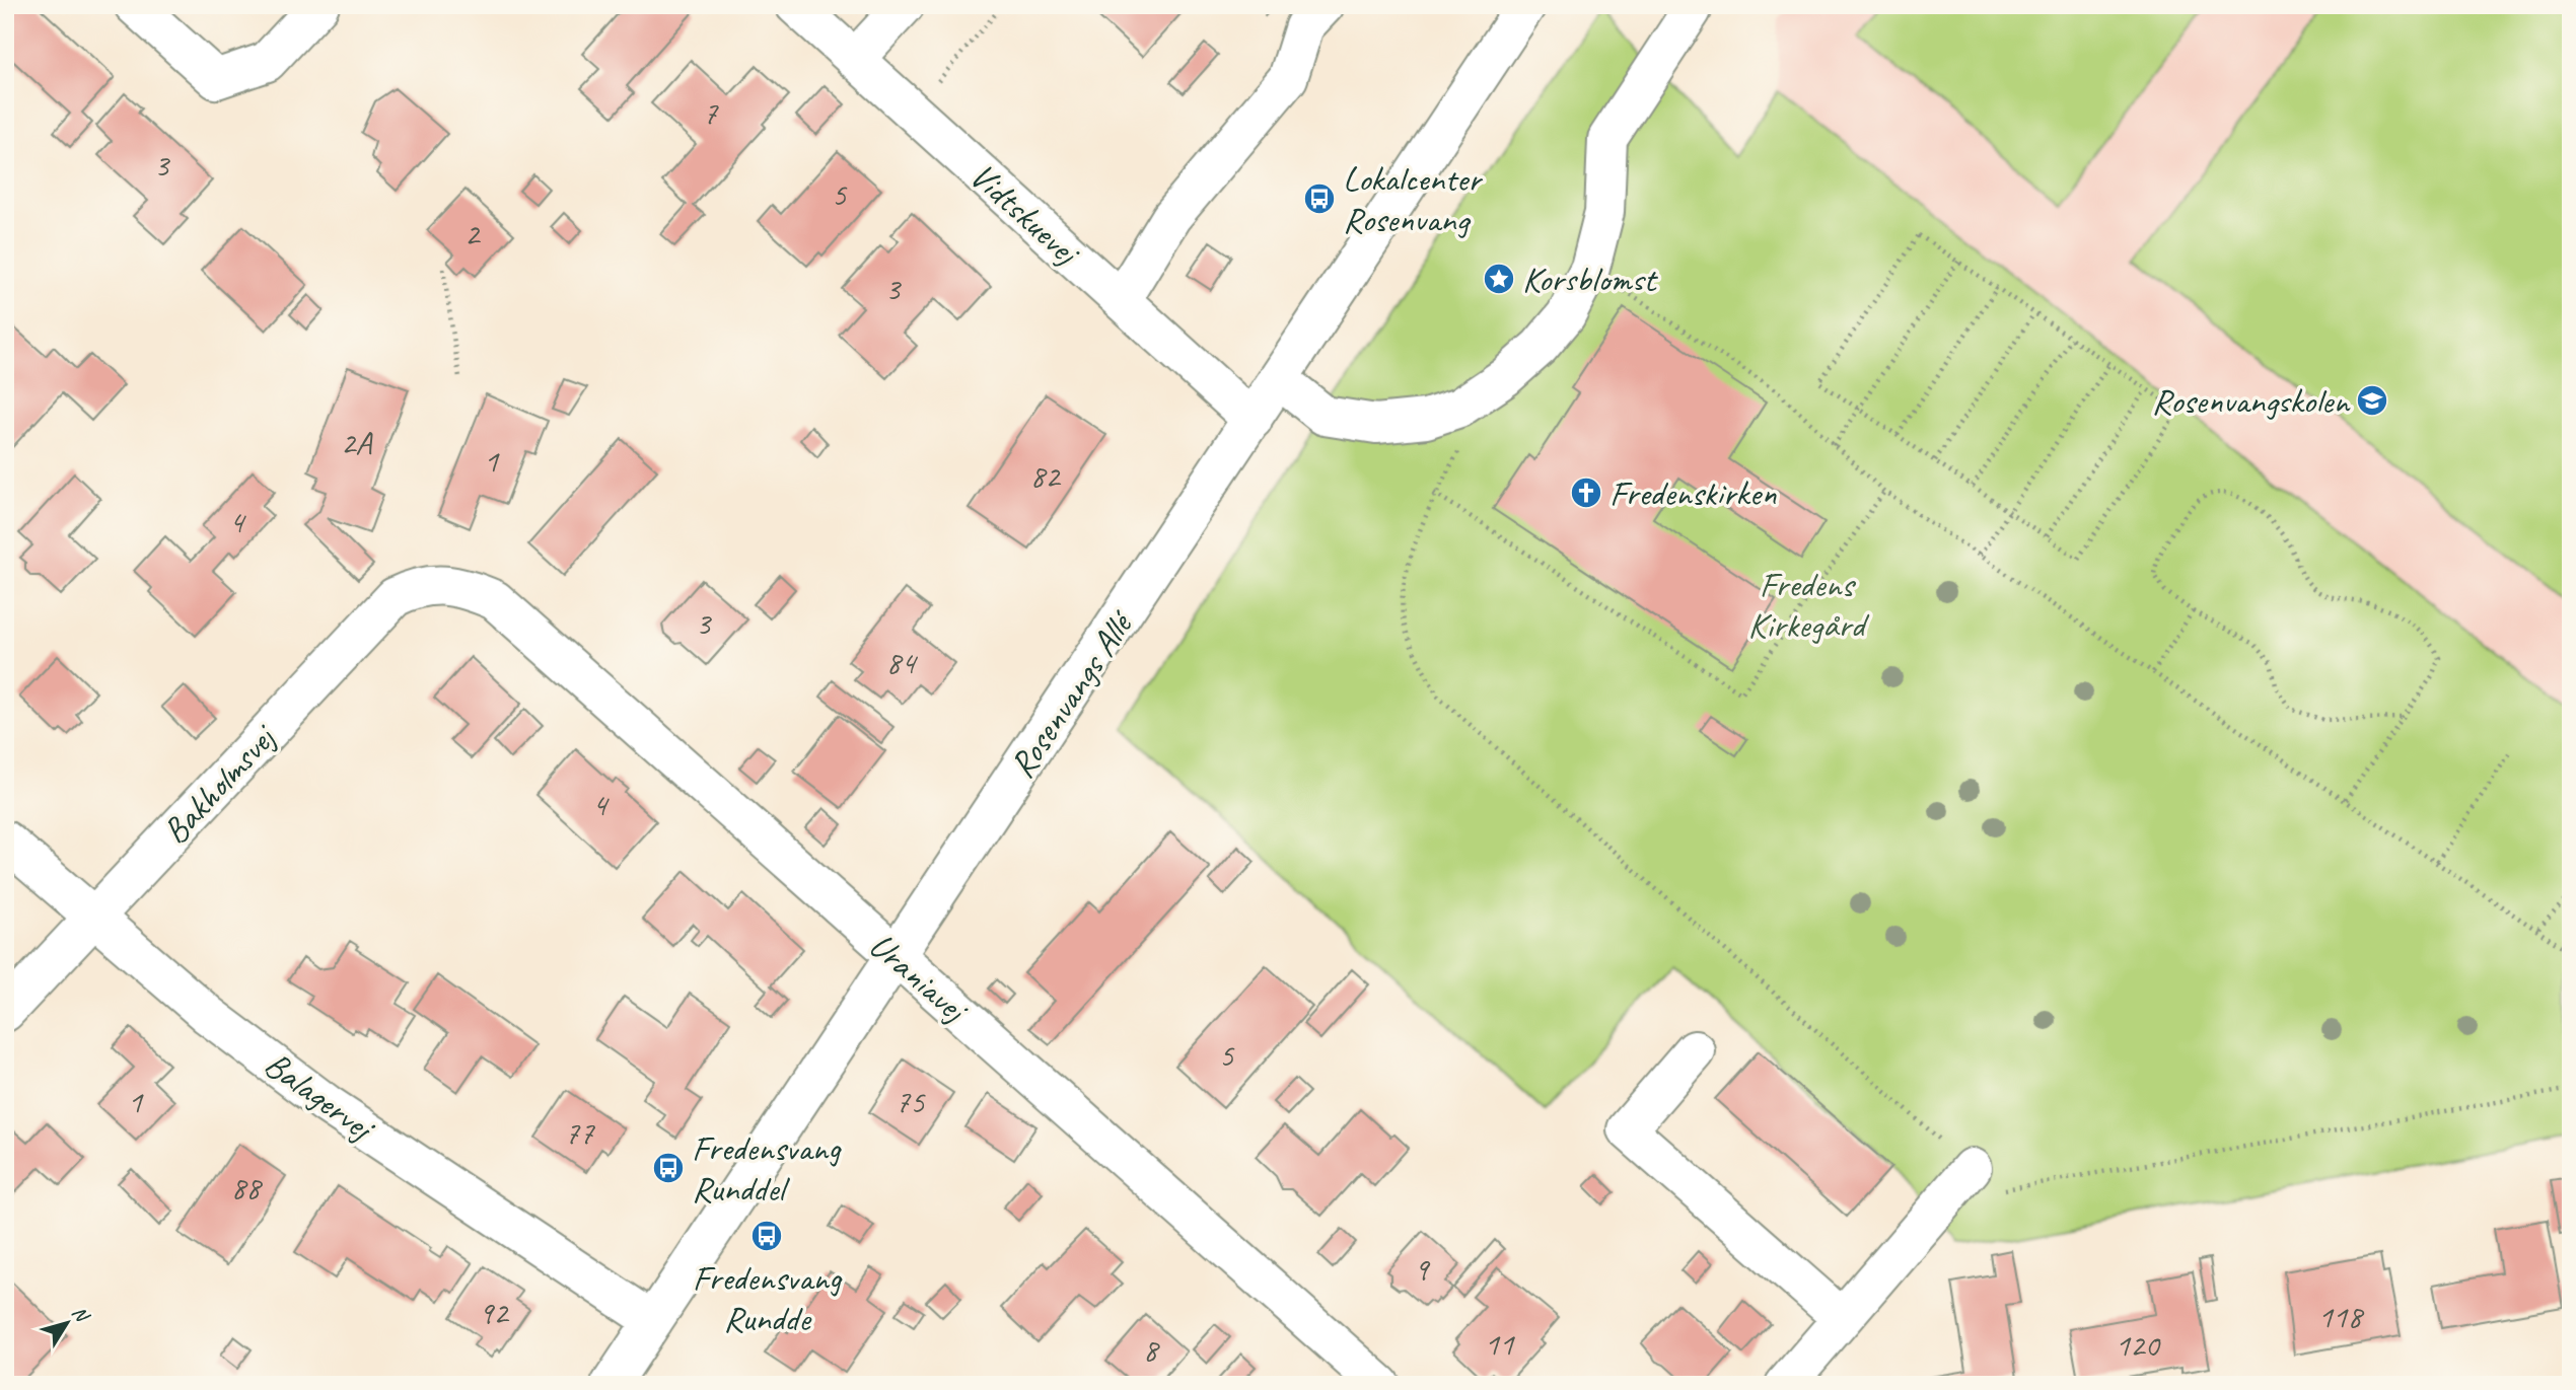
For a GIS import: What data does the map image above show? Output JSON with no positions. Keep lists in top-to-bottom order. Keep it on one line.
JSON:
{"streets":{"street":["Vidtskuevej","Rosenvangs Allé","Bakholmsvej","Uraniavej","Balagervej"]},"crossings":[["Vidtskuevej","Rosenvangs Allé"],["Rosenvangs Allé","Uraniavej"],["Rosenvangs Allé","Balagervej"],["Bakholmsvej","Uraniavej"],["Bakholmsvej","Balagervej"]],"parks":["Fredens Kirkegård"],"places":{"bus stop":["Lokalcenter Rosenvang","Fredensvang Runddel","Fredensvang Rundde"],"place":["Korsblomst"],"school or university":["Rosenvangskolen"],"church":["Fredenskirken"]},"house_numbers":["7","3","5","2","3","2A","1","82","4","3","84","4","5","1","75","77","88","9","92","118","11","120","8"],"north":"top right"}
